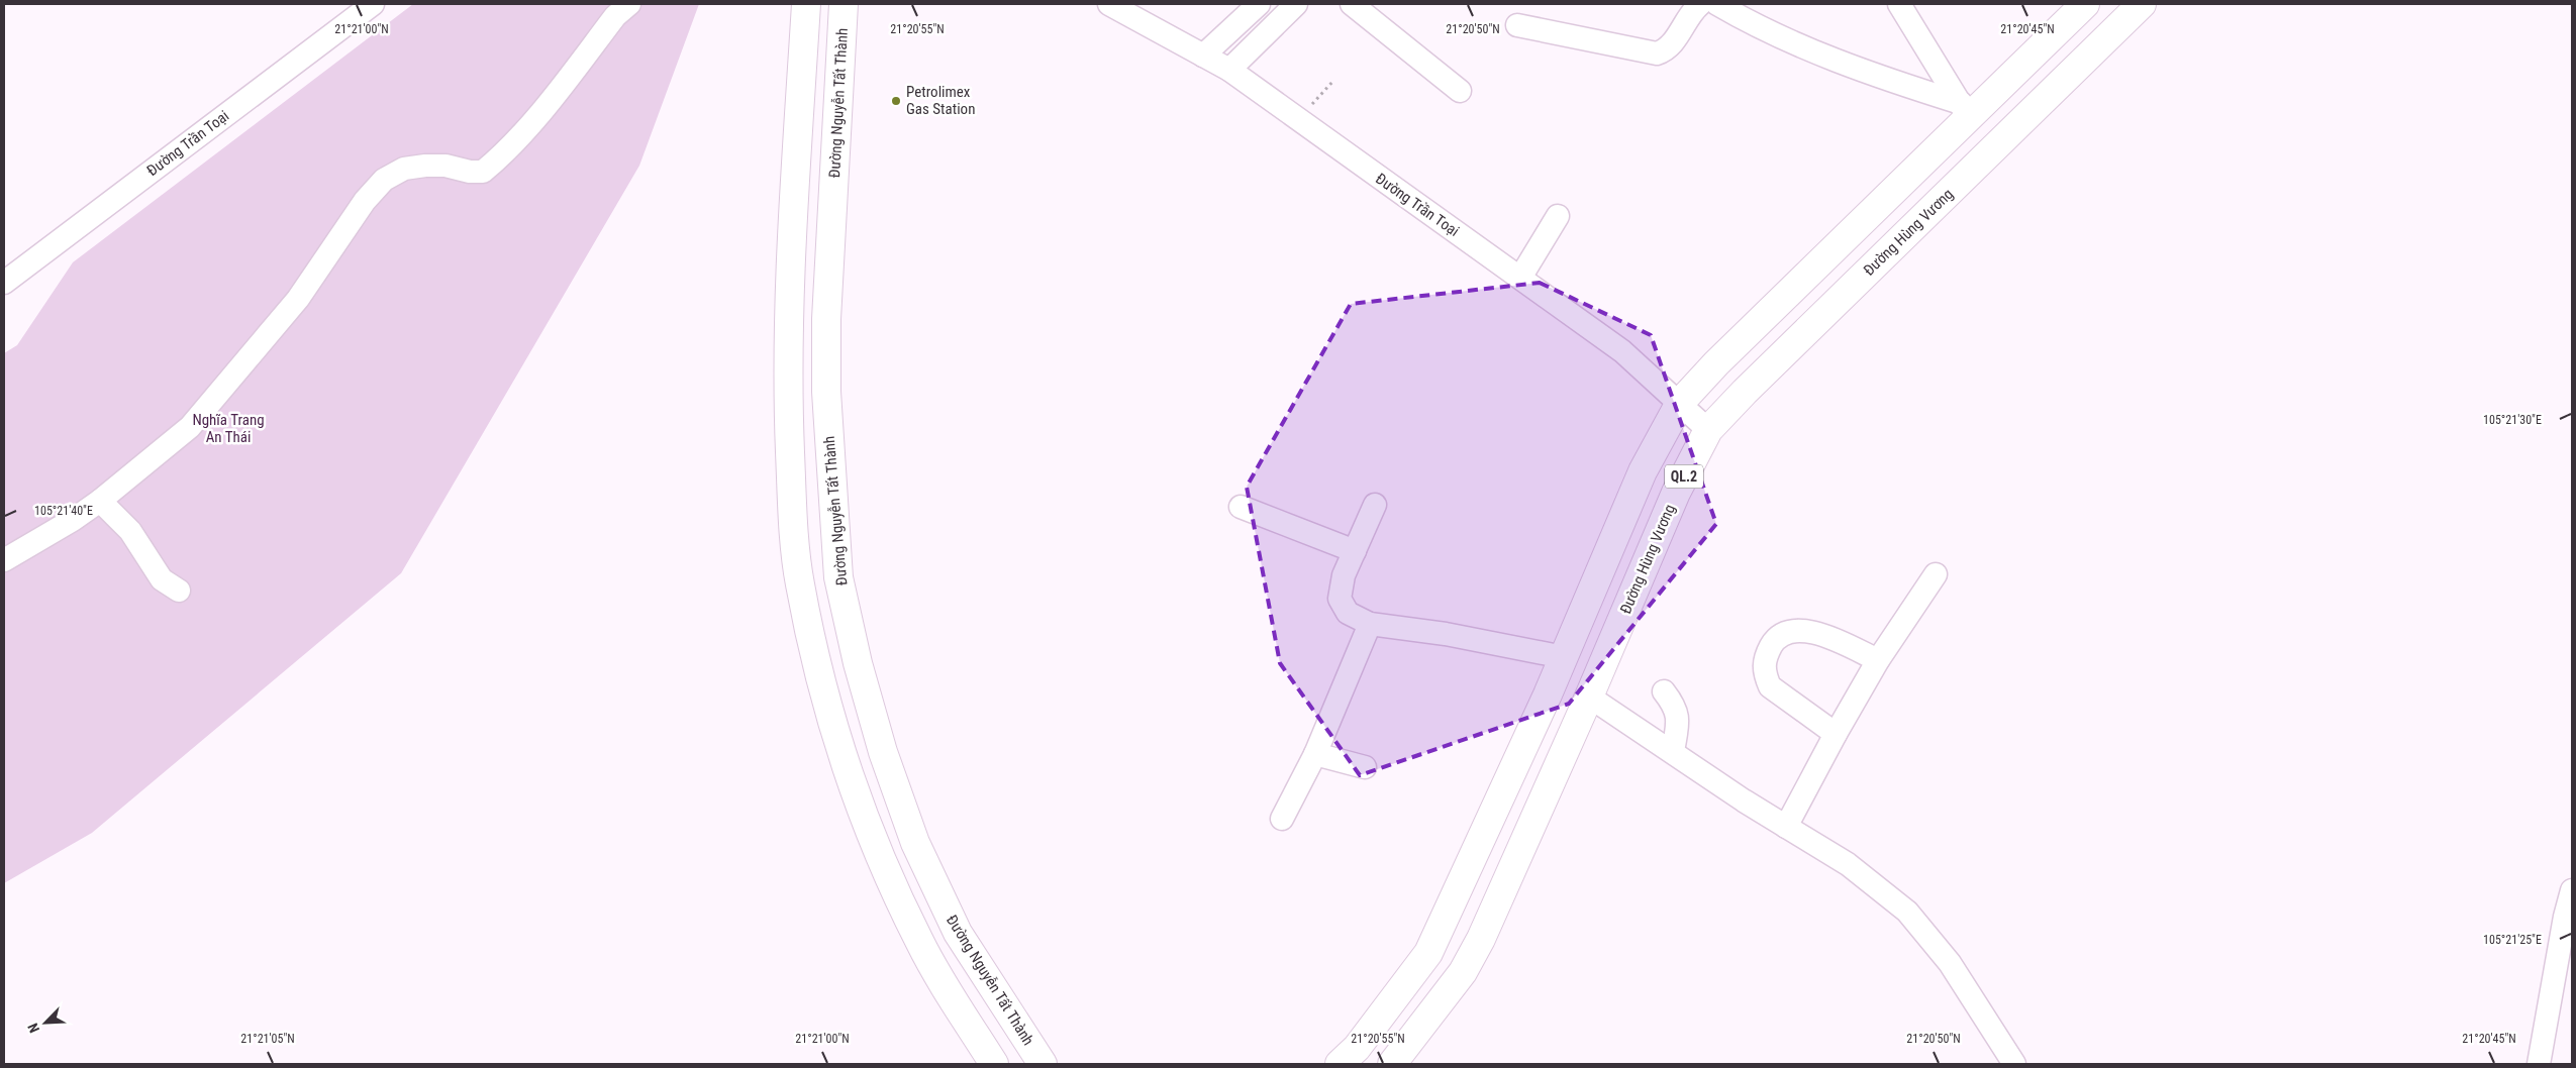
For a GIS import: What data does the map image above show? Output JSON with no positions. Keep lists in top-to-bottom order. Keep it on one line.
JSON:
{"streets":{"main road":["Đường Nguyễn Tất Thành","Đường Hùng Vương","QL.2"],"street":["Đường Trần Toại"]},"crossings":[["Đường Trần Toại","Đường Hùng Vương"],["Đường Trần Toại","QL.2"]],"parks":["Nghĩa Trang An Thái"],"places":["Petrolimex Gas Station"],"north":"bottom left","coordinates":["21°21'00\"N","21°20'55\"N","21°20'50\"N","21°20'45\"N","105°21'30\"E","105°21'40\"E","105°21'25\"E","21°21'05\"N"]}
